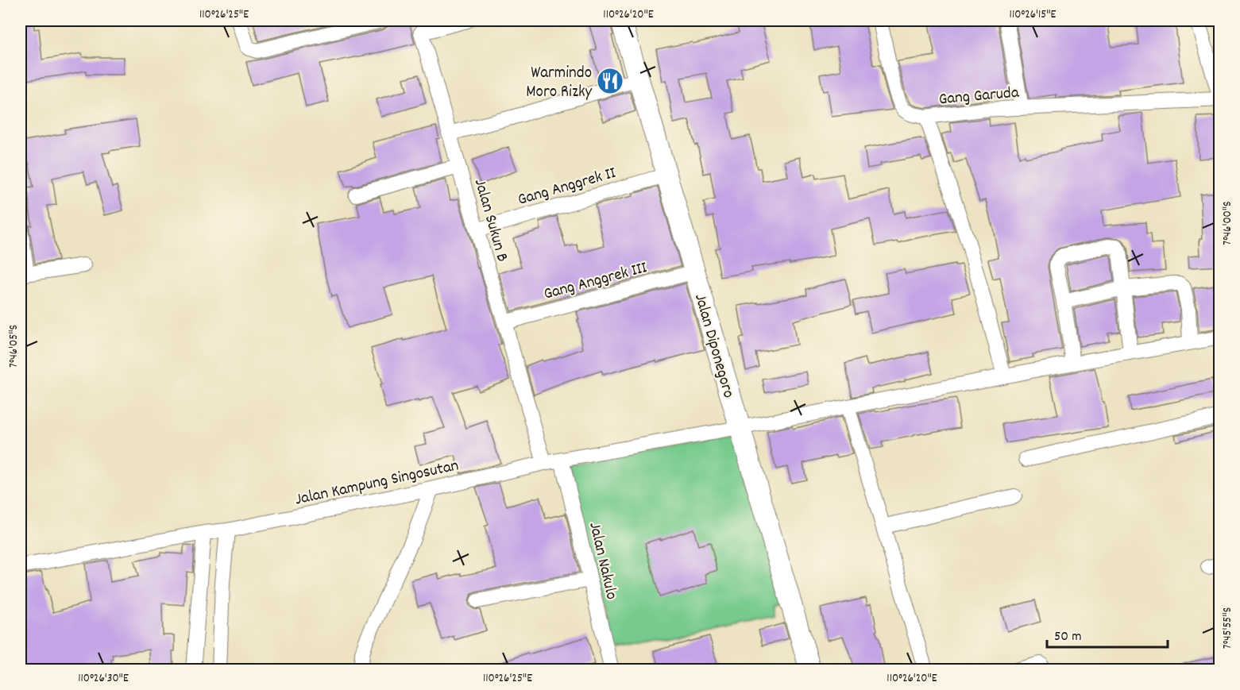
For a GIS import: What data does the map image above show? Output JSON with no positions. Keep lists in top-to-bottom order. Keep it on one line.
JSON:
{"streets":{"street":["Gang Garuda","Gang Anggrek II","Jalan Sukun B","Gang Anggrek III","Jalan Diponegoro","Jalan Kampung Singosutan","Jalan Nakulo"]},"crossings":[["Gang Garuda","Jalan Kampung Singosutan"],["Gang Anggrek II","Jalan Sukun B"],["Gang Anggrek II","Jalan Diponegoro"],["Jalan Sukun B","Gang Anggrek III"],["Jalan Sukun B","Jalan Kampung Singosutan"],["Gang Anggrek III","Jalan Diponegoro"],["Jalan Diponegoro","Jalan Kampung Singosutan"],["Jalan Kampung Singosutan","Jalan Nakulo"]],"places":{"restaurant":["Warmindo Moro Rizky"]},"scale_bar":"50 m","coordinates":["110°26'25\"E","110°26'20\"E","110°26'15\"E","7°46'00\"S","7°46'05\"S","7°45'55\"S","110°26'30\"E"]}
